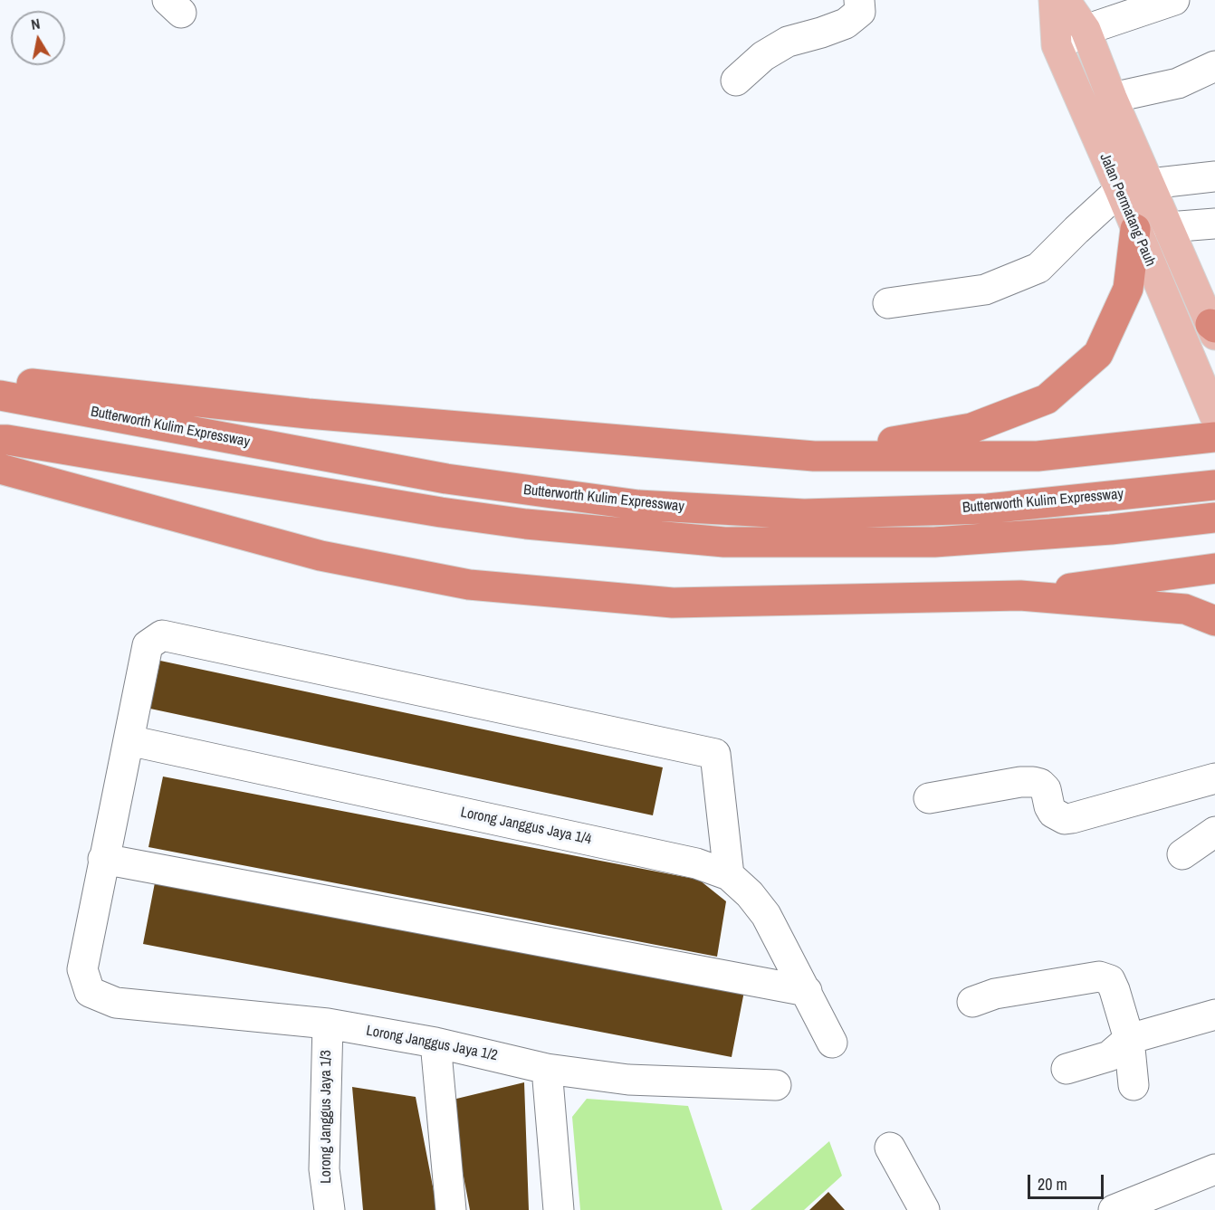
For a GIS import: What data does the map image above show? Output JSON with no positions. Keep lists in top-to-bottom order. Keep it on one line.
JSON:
{"streets":{"highway":["Butterworth Kulim Expressway"],"main road":["Jalan Permatang Pauh"],"street":["Lorong Janggus Jaya 1/4","Lorong Janggus Jaya 1/2","Lorong Janggus Jaya 1/3"]},"crossings":[["Lorong Janggus Jaya 1/2","Lorong Janggus Jaya 1/3"]],"scale_bar":"20 m","north":"top"}
